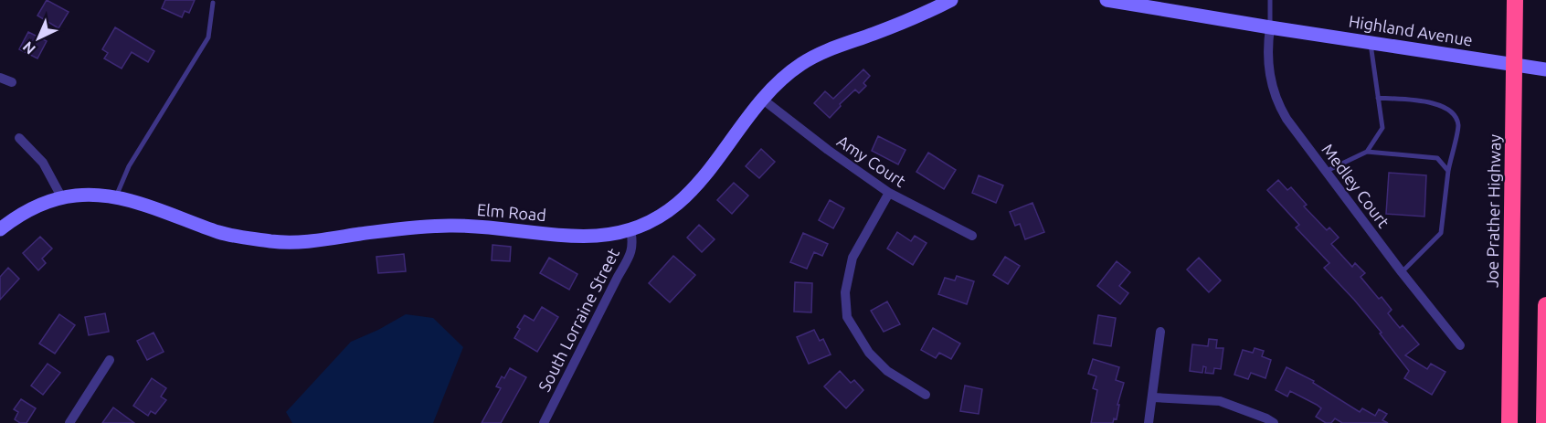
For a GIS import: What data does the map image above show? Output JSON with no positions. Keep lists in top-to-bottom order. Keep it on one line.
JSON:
{"streets":{"highway":["Joe Prather Highway"],"street":["Highland Avenue","Amy Court","Medley Court","Elm Road","South Lorraine Street"]},"crossings":[["Highland Avenue","Medley Court"],["Highland Avenue","Joe Prather Highway"],["Amy Court","Elm Road"],["Elm Road","South Lorraine Street"]],"north":"bottom left"}
